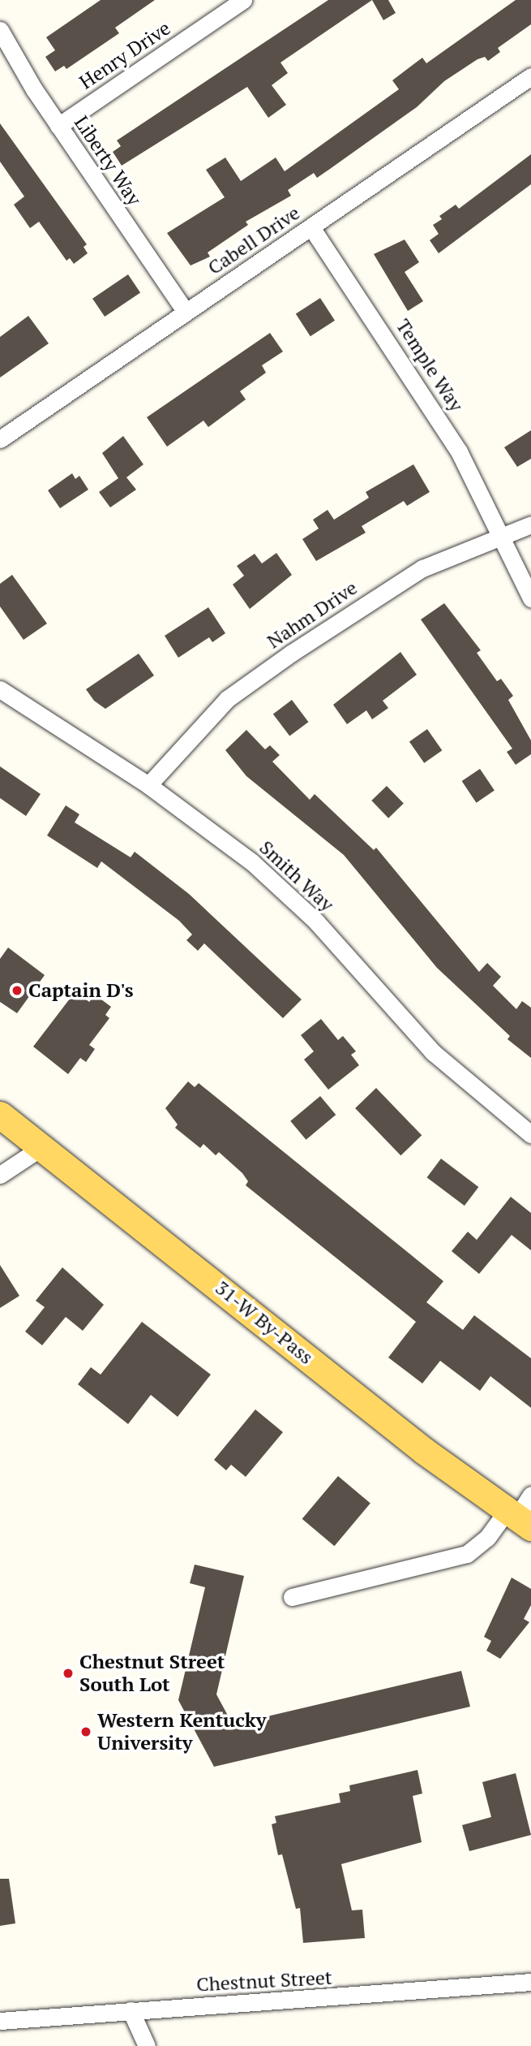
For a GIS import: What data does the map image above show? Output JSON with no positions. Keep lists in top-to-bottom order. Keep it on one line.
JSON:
{"streets":{"main road":["31-W By-Pass"],"street":["Henry Drive","Liberty Way","Cabell Drive","Temple Way","Nahm Drive","Smith Way","Chestnut Street"]},"crossings":[["Henry Drive","Liberty Way"],["Liberty Way","Cabell Drive"],["Cabell Drive","Temple Way"],["Temple Way","Nahm Drive"],["Nahm Drive","Smith Way"]],"places":["Captain D's","Chestnut Street South Lot","Western Kentucky University"]}
